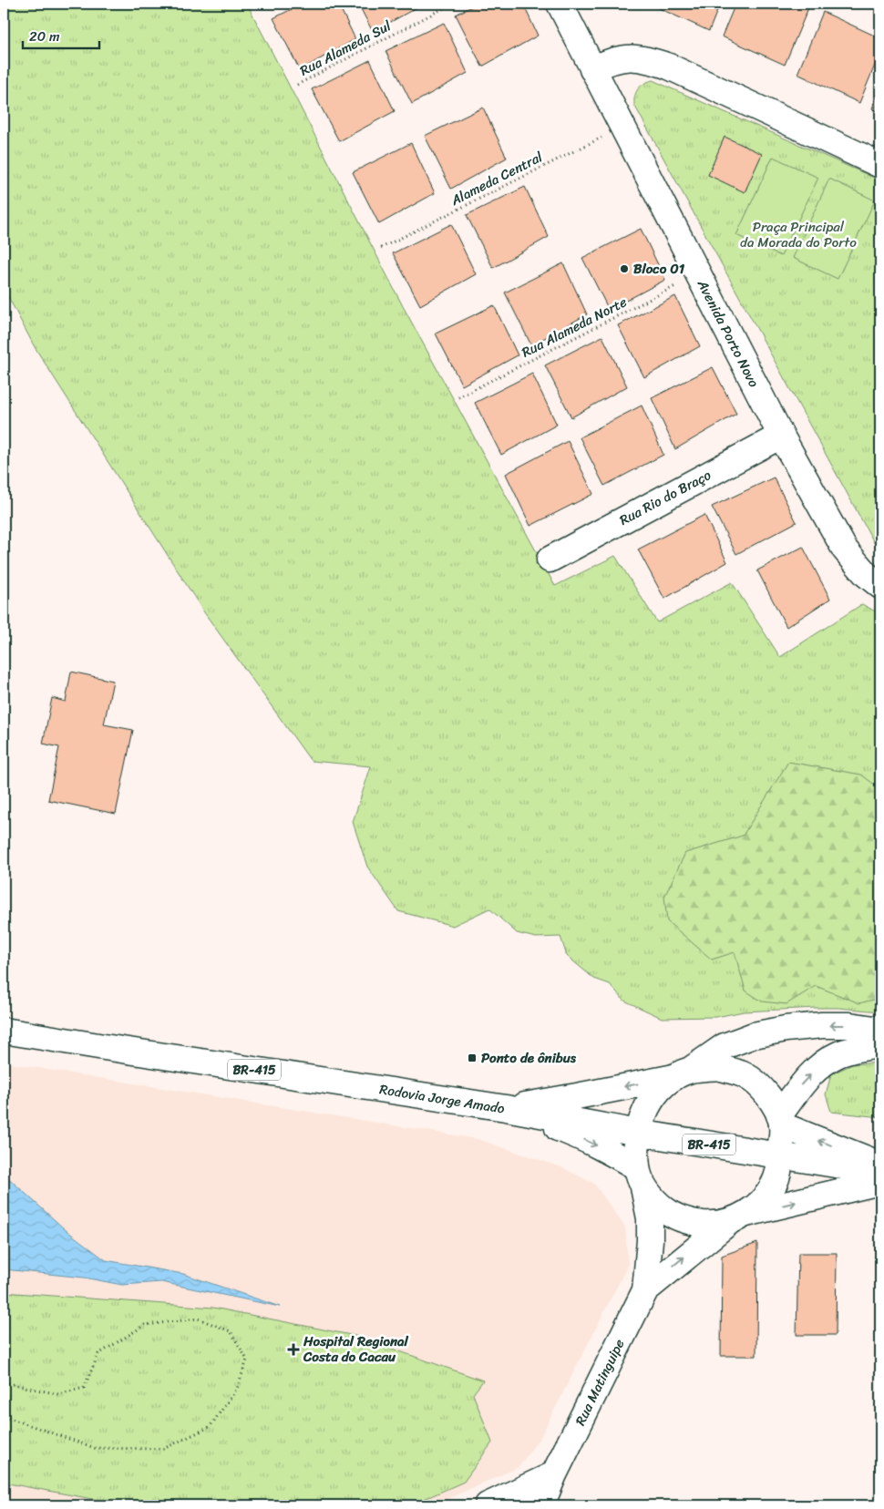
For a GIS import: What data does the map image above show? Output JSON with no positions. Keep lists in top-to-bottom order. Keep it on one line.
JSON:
{"streets":{"street":["Avenida Porto Novo","Rua Rio do Braço","BR-415","Rodovia Jorge Amado","Rua Matinguipe"],"path":["Rua Alameda Sul","Alameda Central","Rua Alameda Norte"]},"crossings":[["Alameda Central","Avenida Porto Novo"],["Rua Alameda Norte","Avenida Porto Novo"],["Avenida Porto Novo","Rua Rio do Braço"]],"parks":["Praça Principal da Morada do Porto"],"places":{"other":["Bloco 01"],"transit":["Ponto de ônibus"],"health":["Hospital Regional Costa do Cacau"]},"scale_bar":"20 m"}
